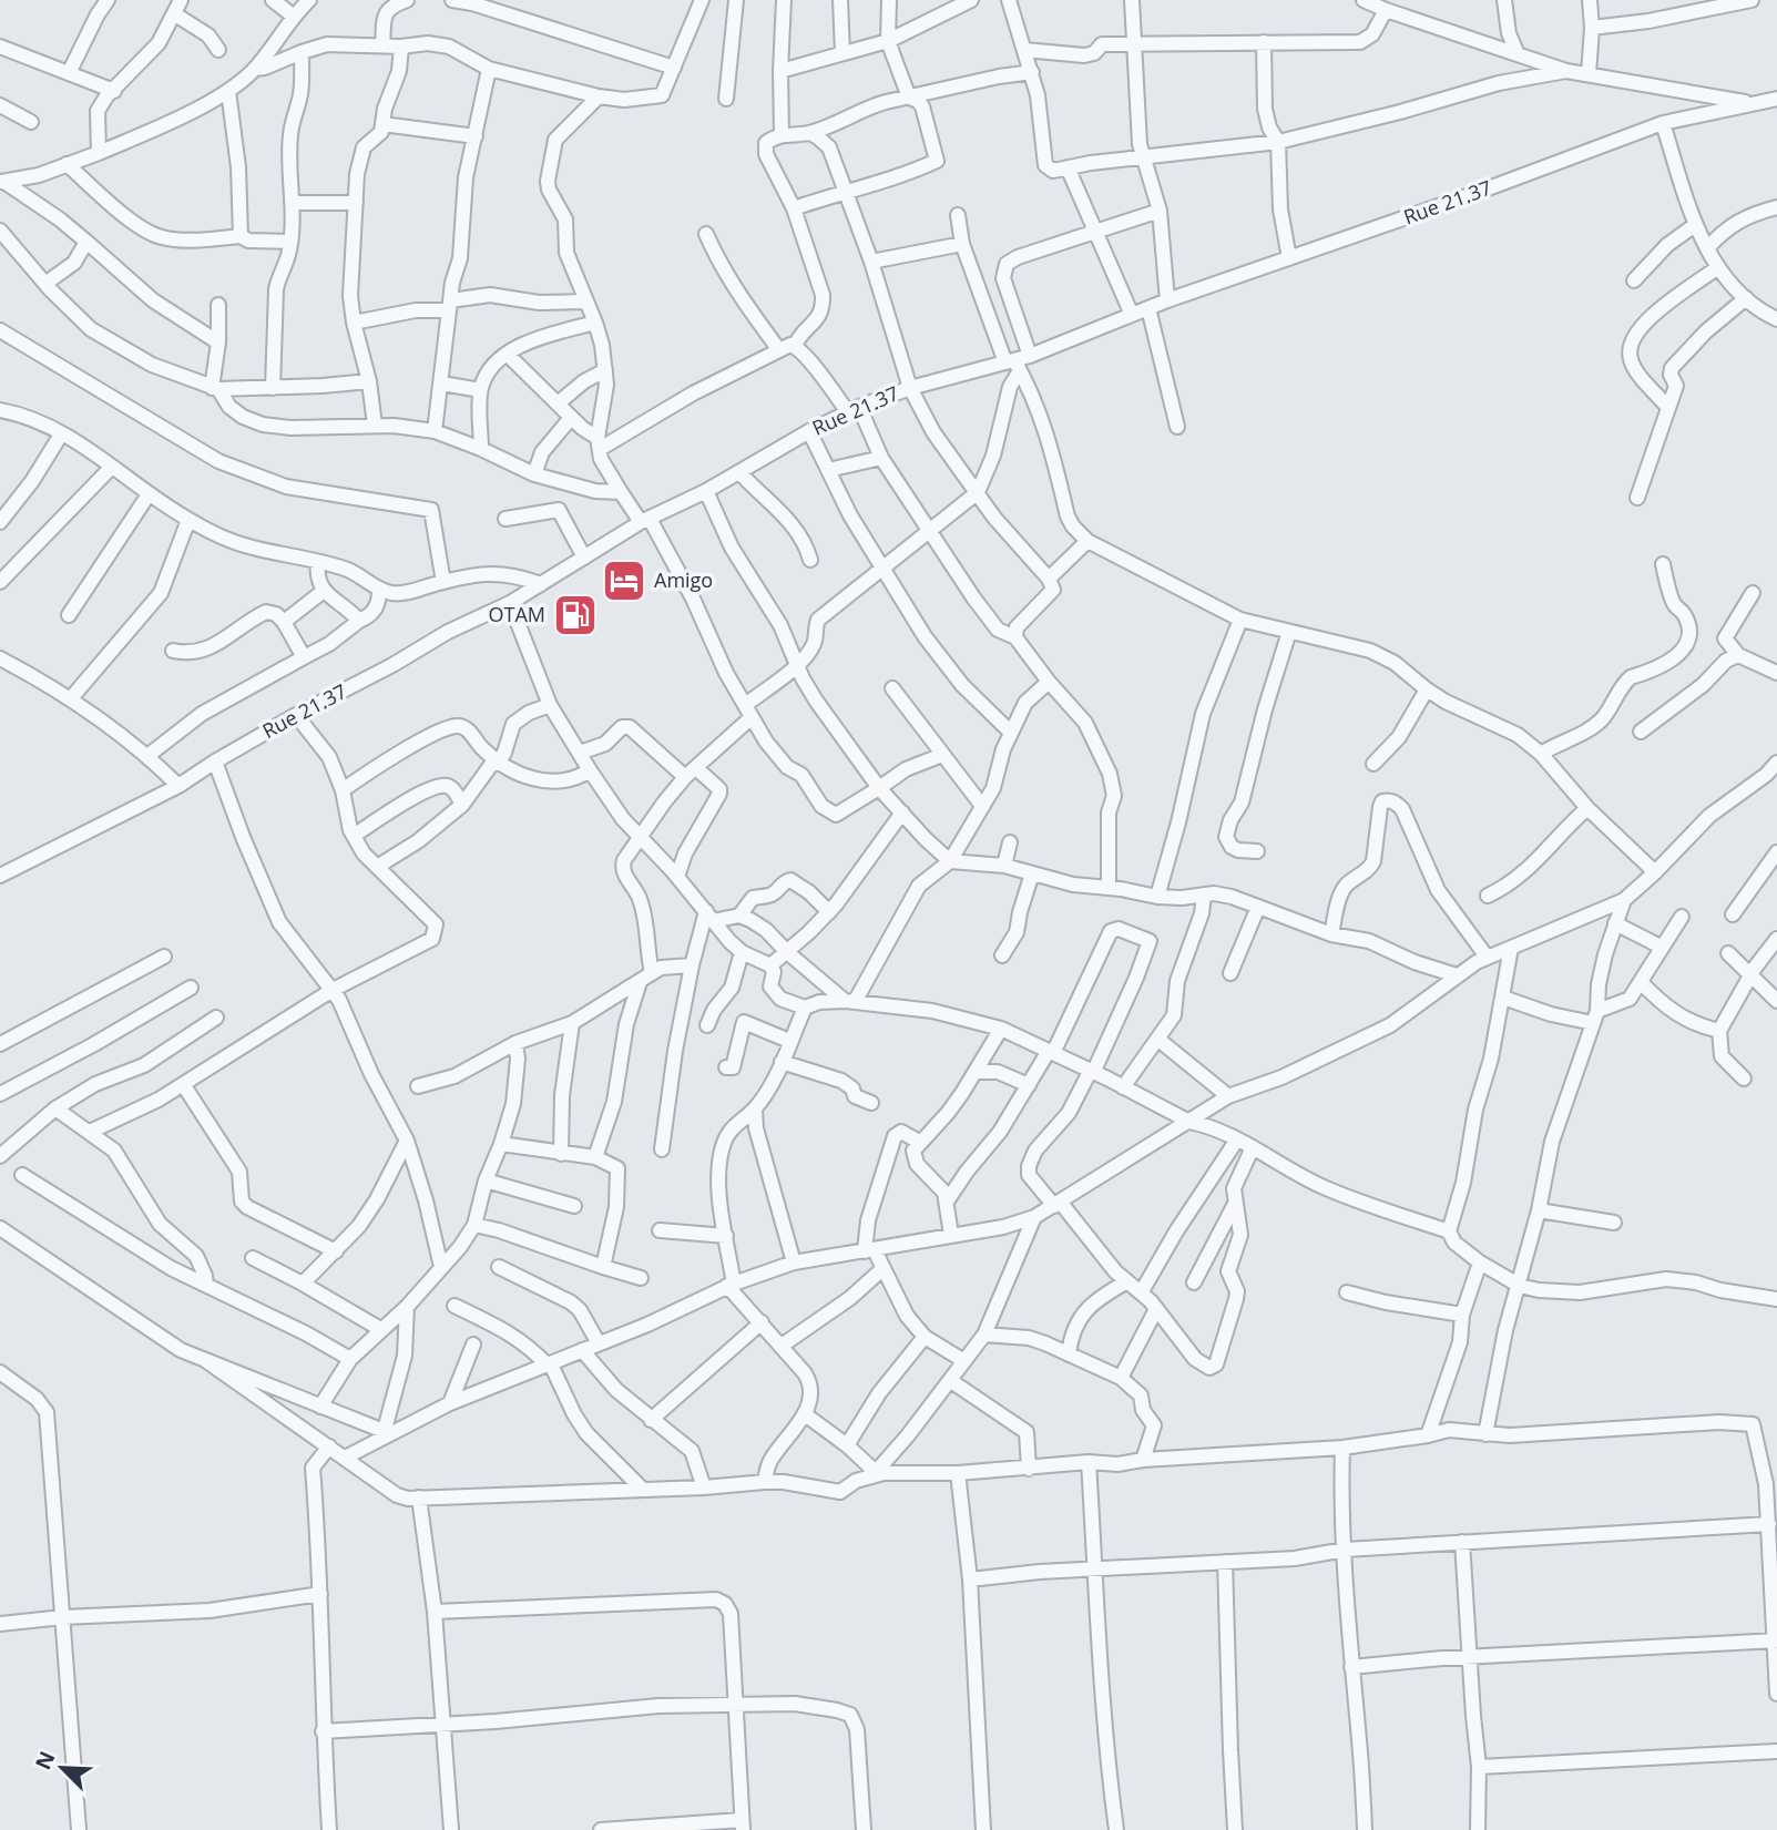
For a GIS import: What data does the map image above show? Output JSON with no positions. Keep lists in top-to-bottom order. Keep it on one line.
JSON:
{"streets":{"street":["Rue 21.37"]},"places":{"hotel":["Amigo"],"fuel station":["OTAM"]},"north":"top left"}
